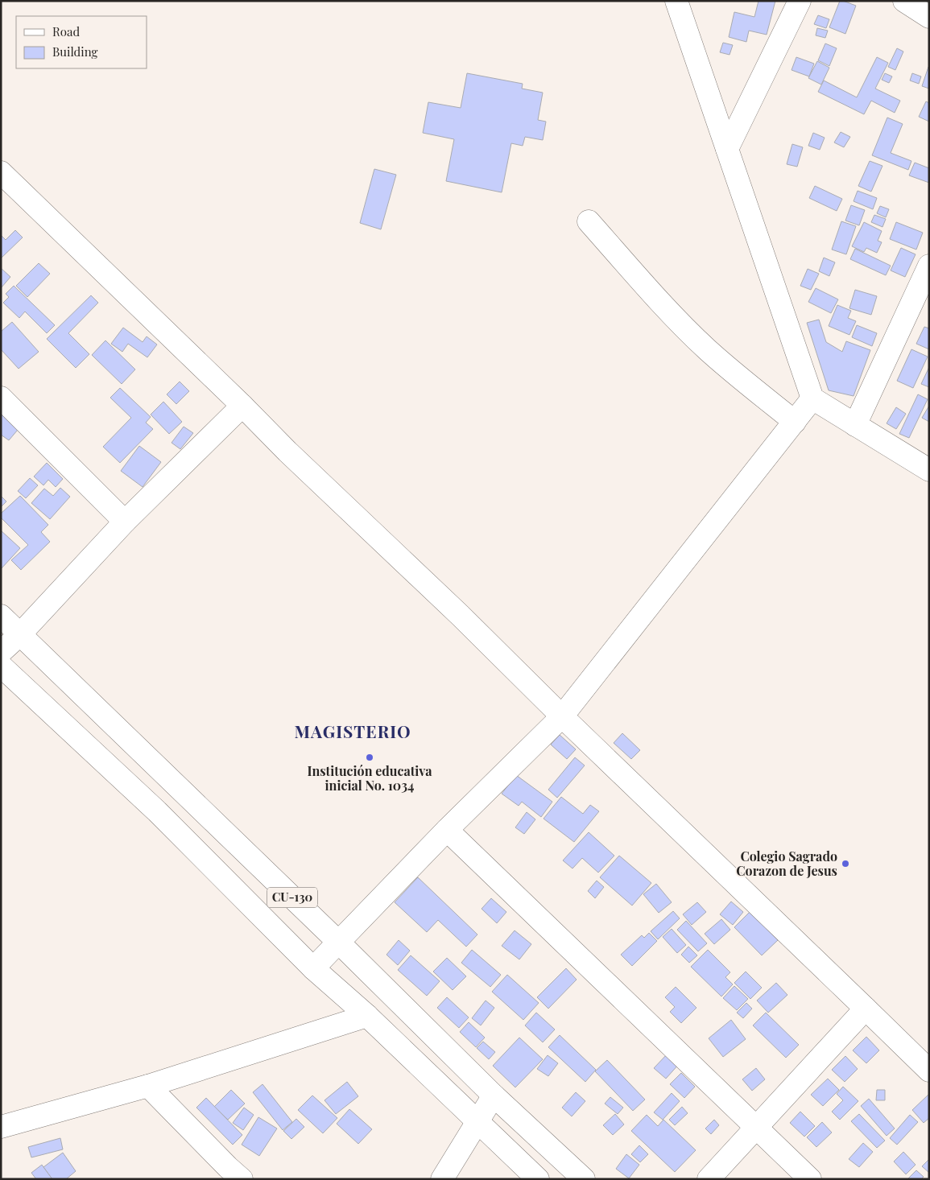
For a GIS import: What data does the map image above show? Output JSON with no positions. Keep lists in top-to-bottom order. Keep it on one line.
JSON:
{"streets":{"street":["CU-130"]},"districts":["MAGISTERIO"],"places":["Institución educativa inicial No. 1034","Colegio Sagrado Corazon de Jesus"],"legend":["Road","Building"]}
